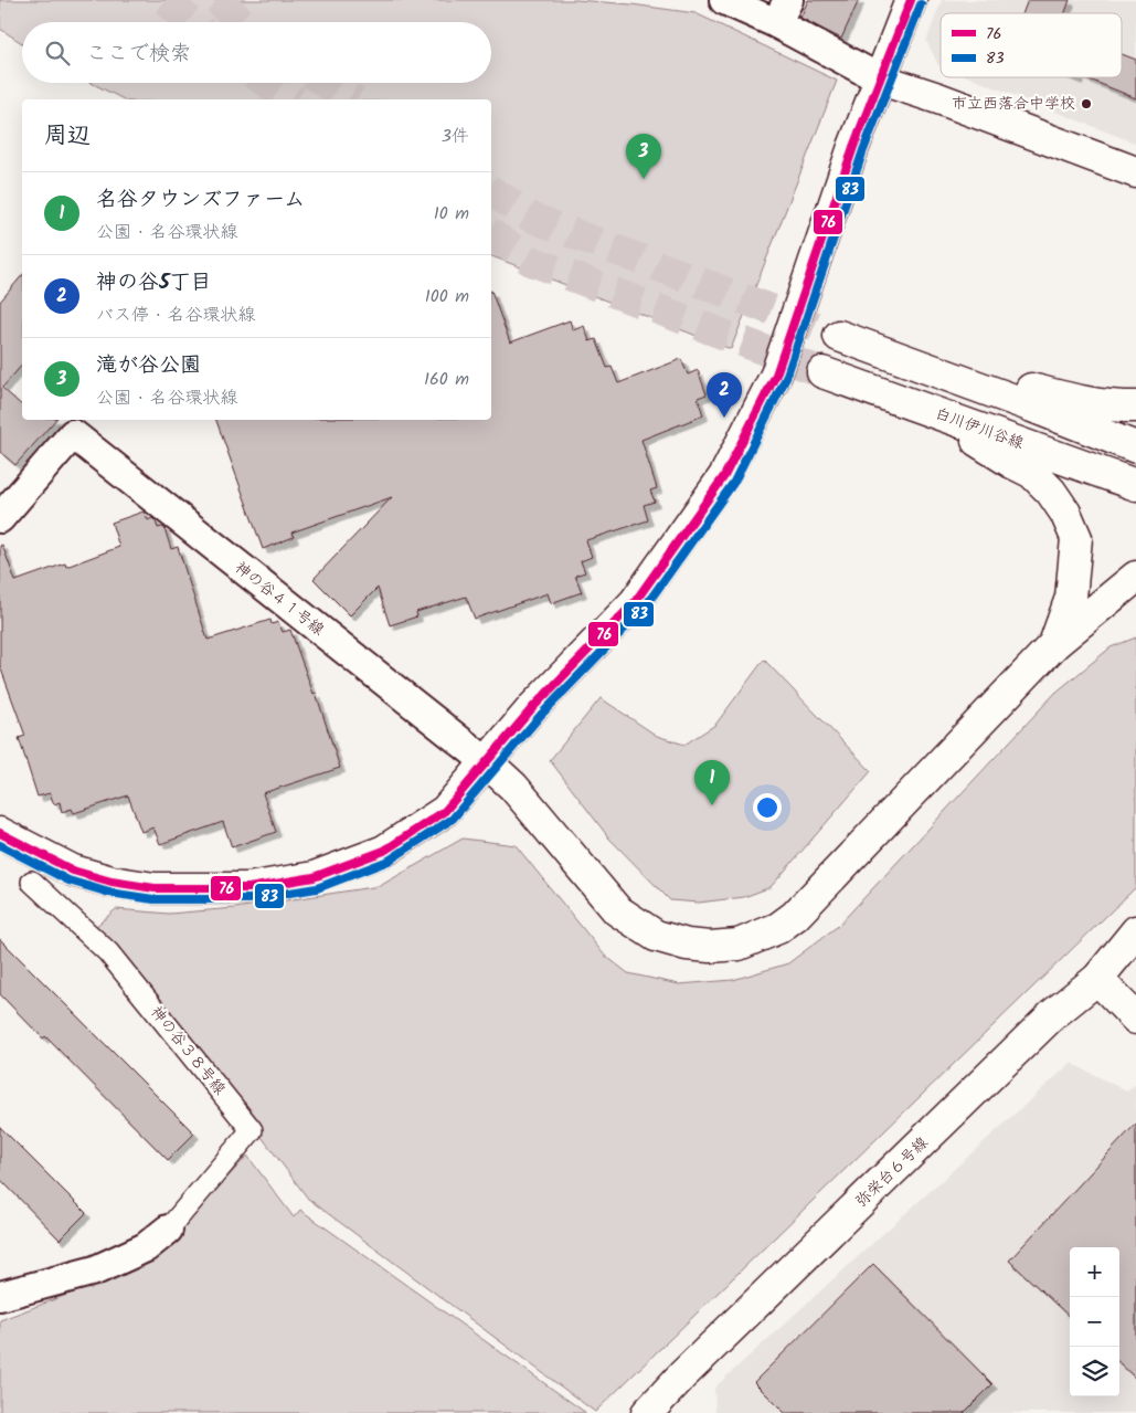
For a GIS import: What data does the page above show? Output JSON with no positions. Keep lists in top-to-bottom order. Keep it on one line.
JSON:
{"streets":{"street":["白川伊川谷線","神の谷４１号線","神の谷３８号線","弥栄台６号線"]},"places":["市立西落合中学校"],"lines":["transit line 76","transit line 83"],"legend":["76","83"],"page":{"search":"ここで検索","heading":["周辺","3件"],"pins":["3","2","1"],"list":[{"mark":"1","name":"名谷タウンズファーム","note":"公園 · 名谷環状線","value":"10 m"},{"mark":"2","name":"神の谷5丁目","note":"バス停 · 名谷環状線","value":"100 m"},{"mark":"3","name":"滝が谷公園","note":"公園 · 名谷環状線","value":"160 m"}],"map_buttons":["+","−"]}}
